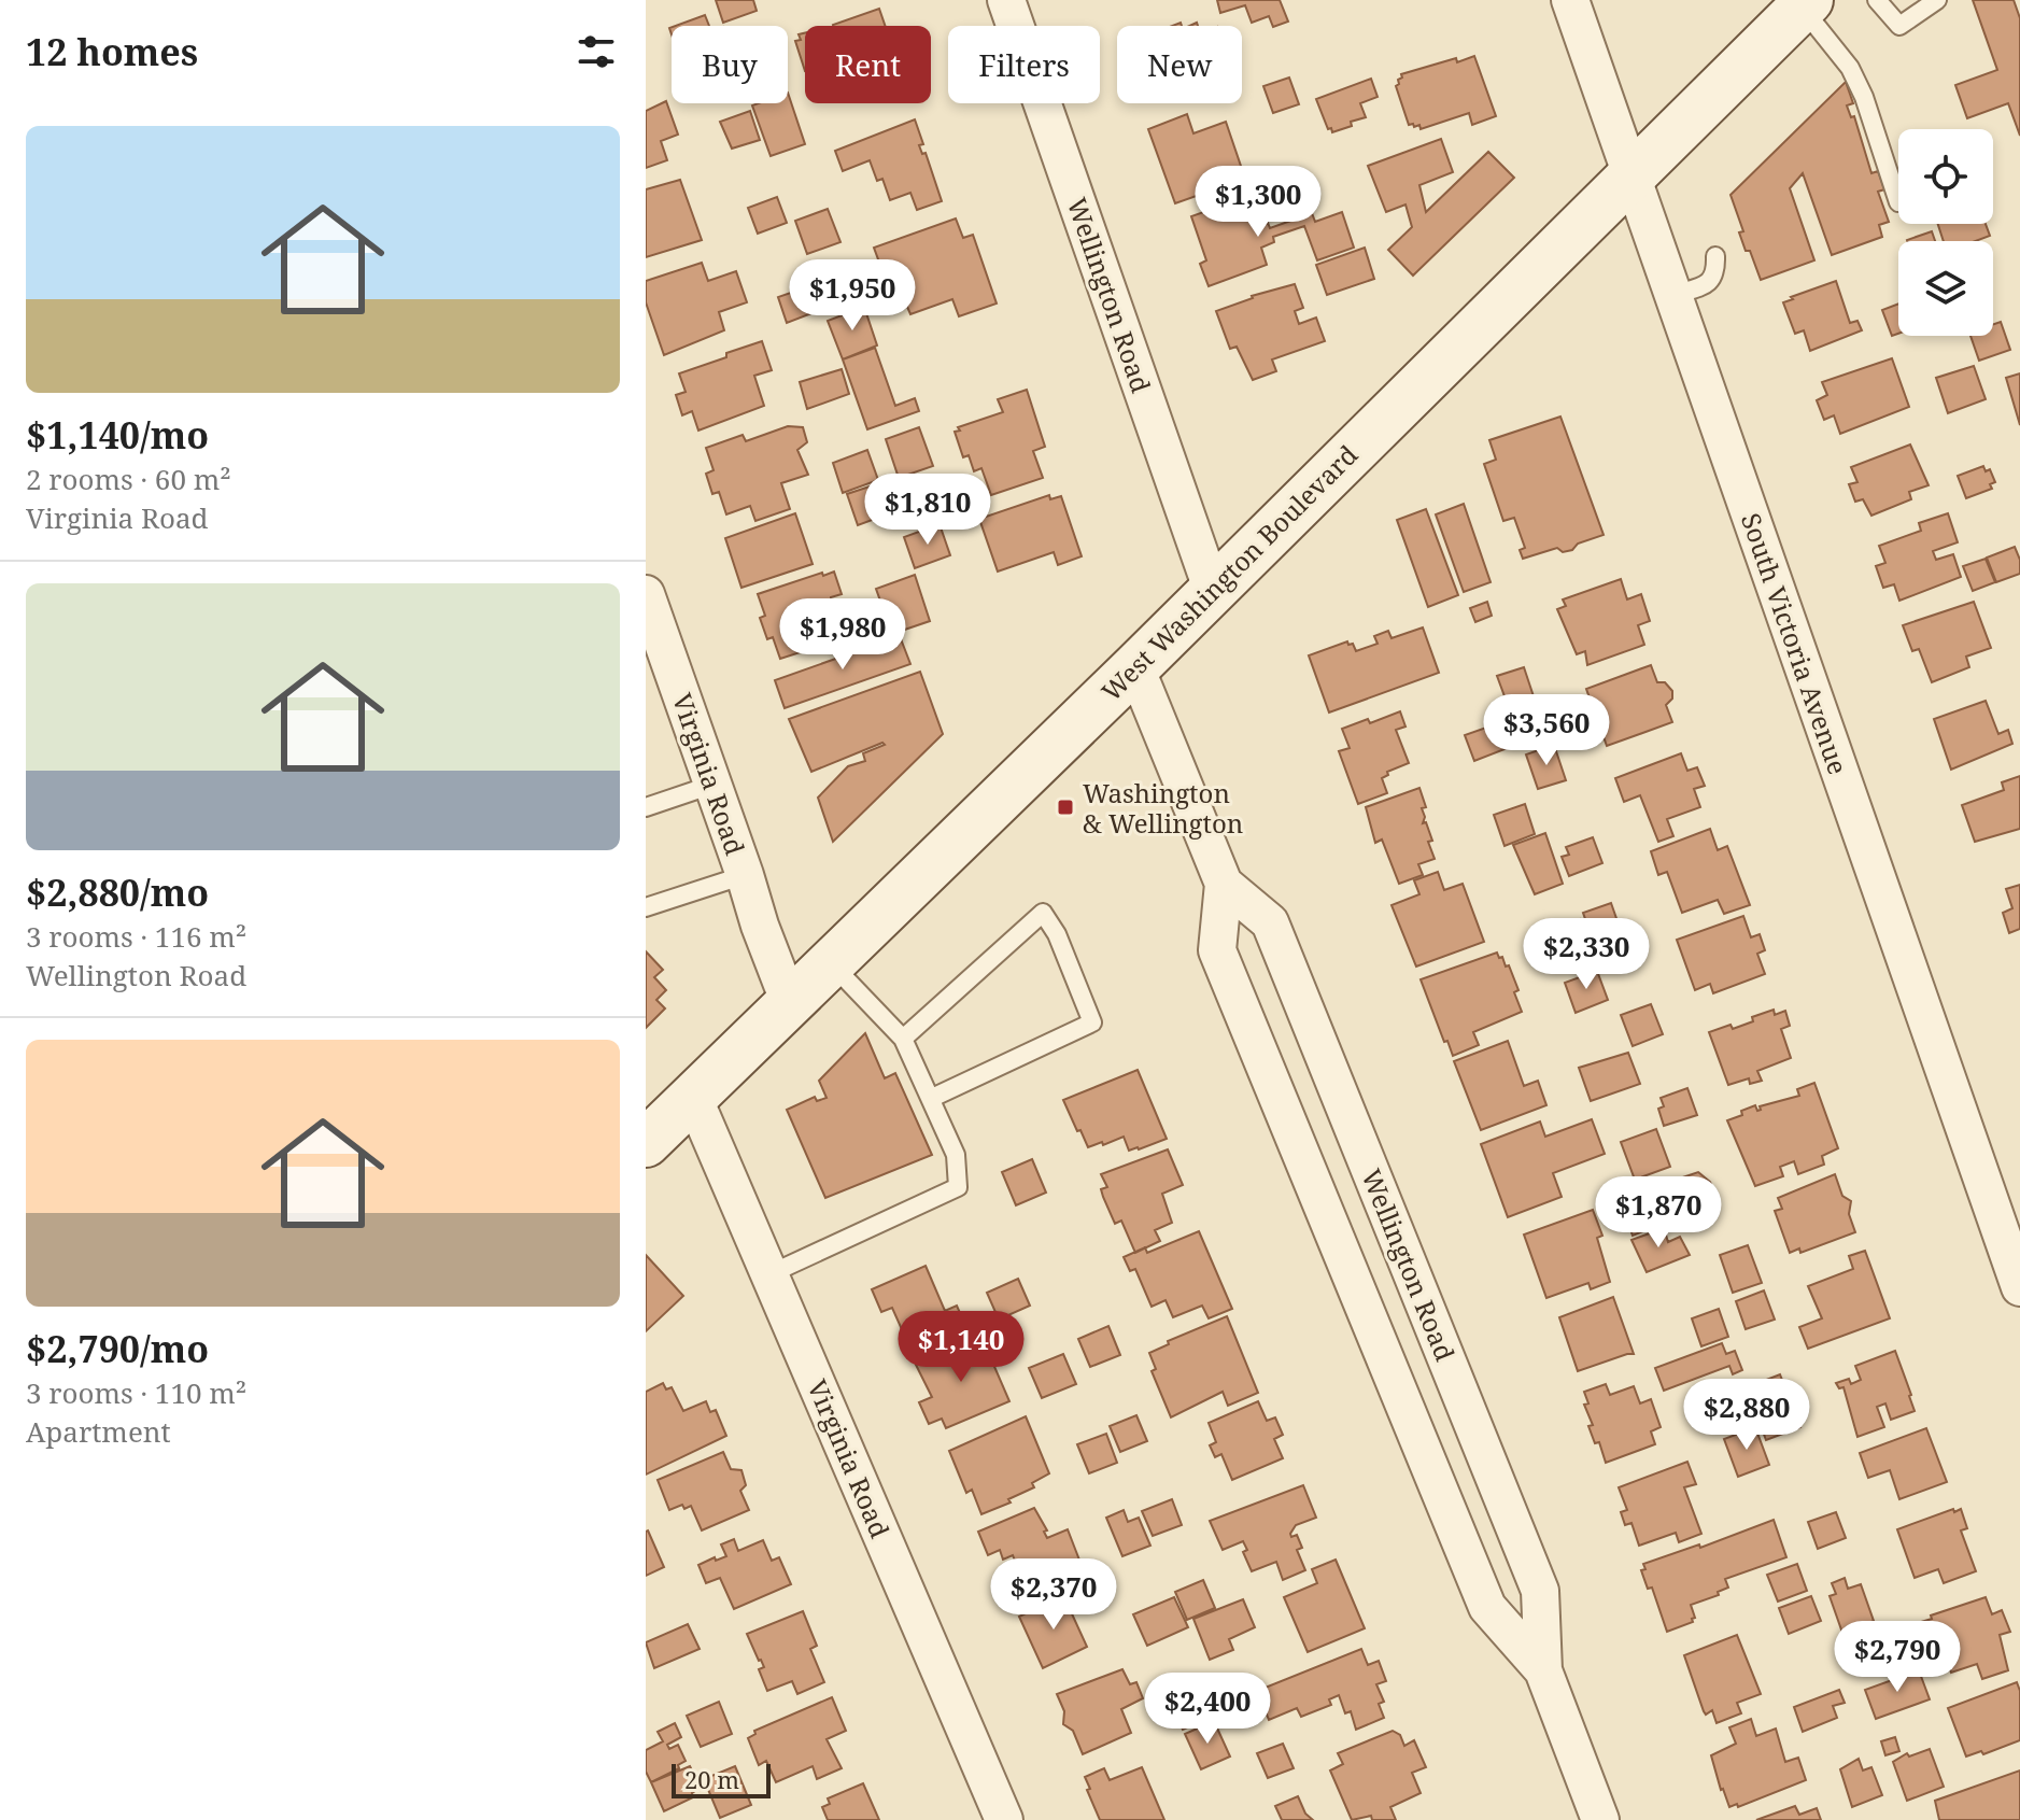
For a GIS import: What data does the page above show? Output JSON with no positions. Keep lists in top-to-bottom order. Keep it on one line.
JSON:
{"streets":{"main road":["West Washington Boulevard"],"street":["Wellington Road","South Victoria Avenue","Virginia Road"]},"crossings":[["Wellington Road","West Washington Boulevard"],["West Washington Boulevard","South Victoria Avenue"],["West Washington Boulevard","Virginia Road"]],"places":{"transit":["Washington & Wellington"]},"scale_bar":"20 m","page":{"heading":"12 homes","chip":["Buy","Rent","Filters","New"],"list":[{"name":"$1,140/mo","note":"2 rooms · 60 m² · Virginia Road"},{"name":"$2,880/mo","note":"3 rooms · 116 m² · Wellington Road"},{"name":"$2,790/mo","note":"3 rooms · 110 m² · Apartment"}],"price":["$1,300","$1,950","$1,810","$1,980","$3,560","$2,330","$1,870","$1,140","$2,880","$2,370","$2,790","$2,400"],"scale":"20 m"}}
